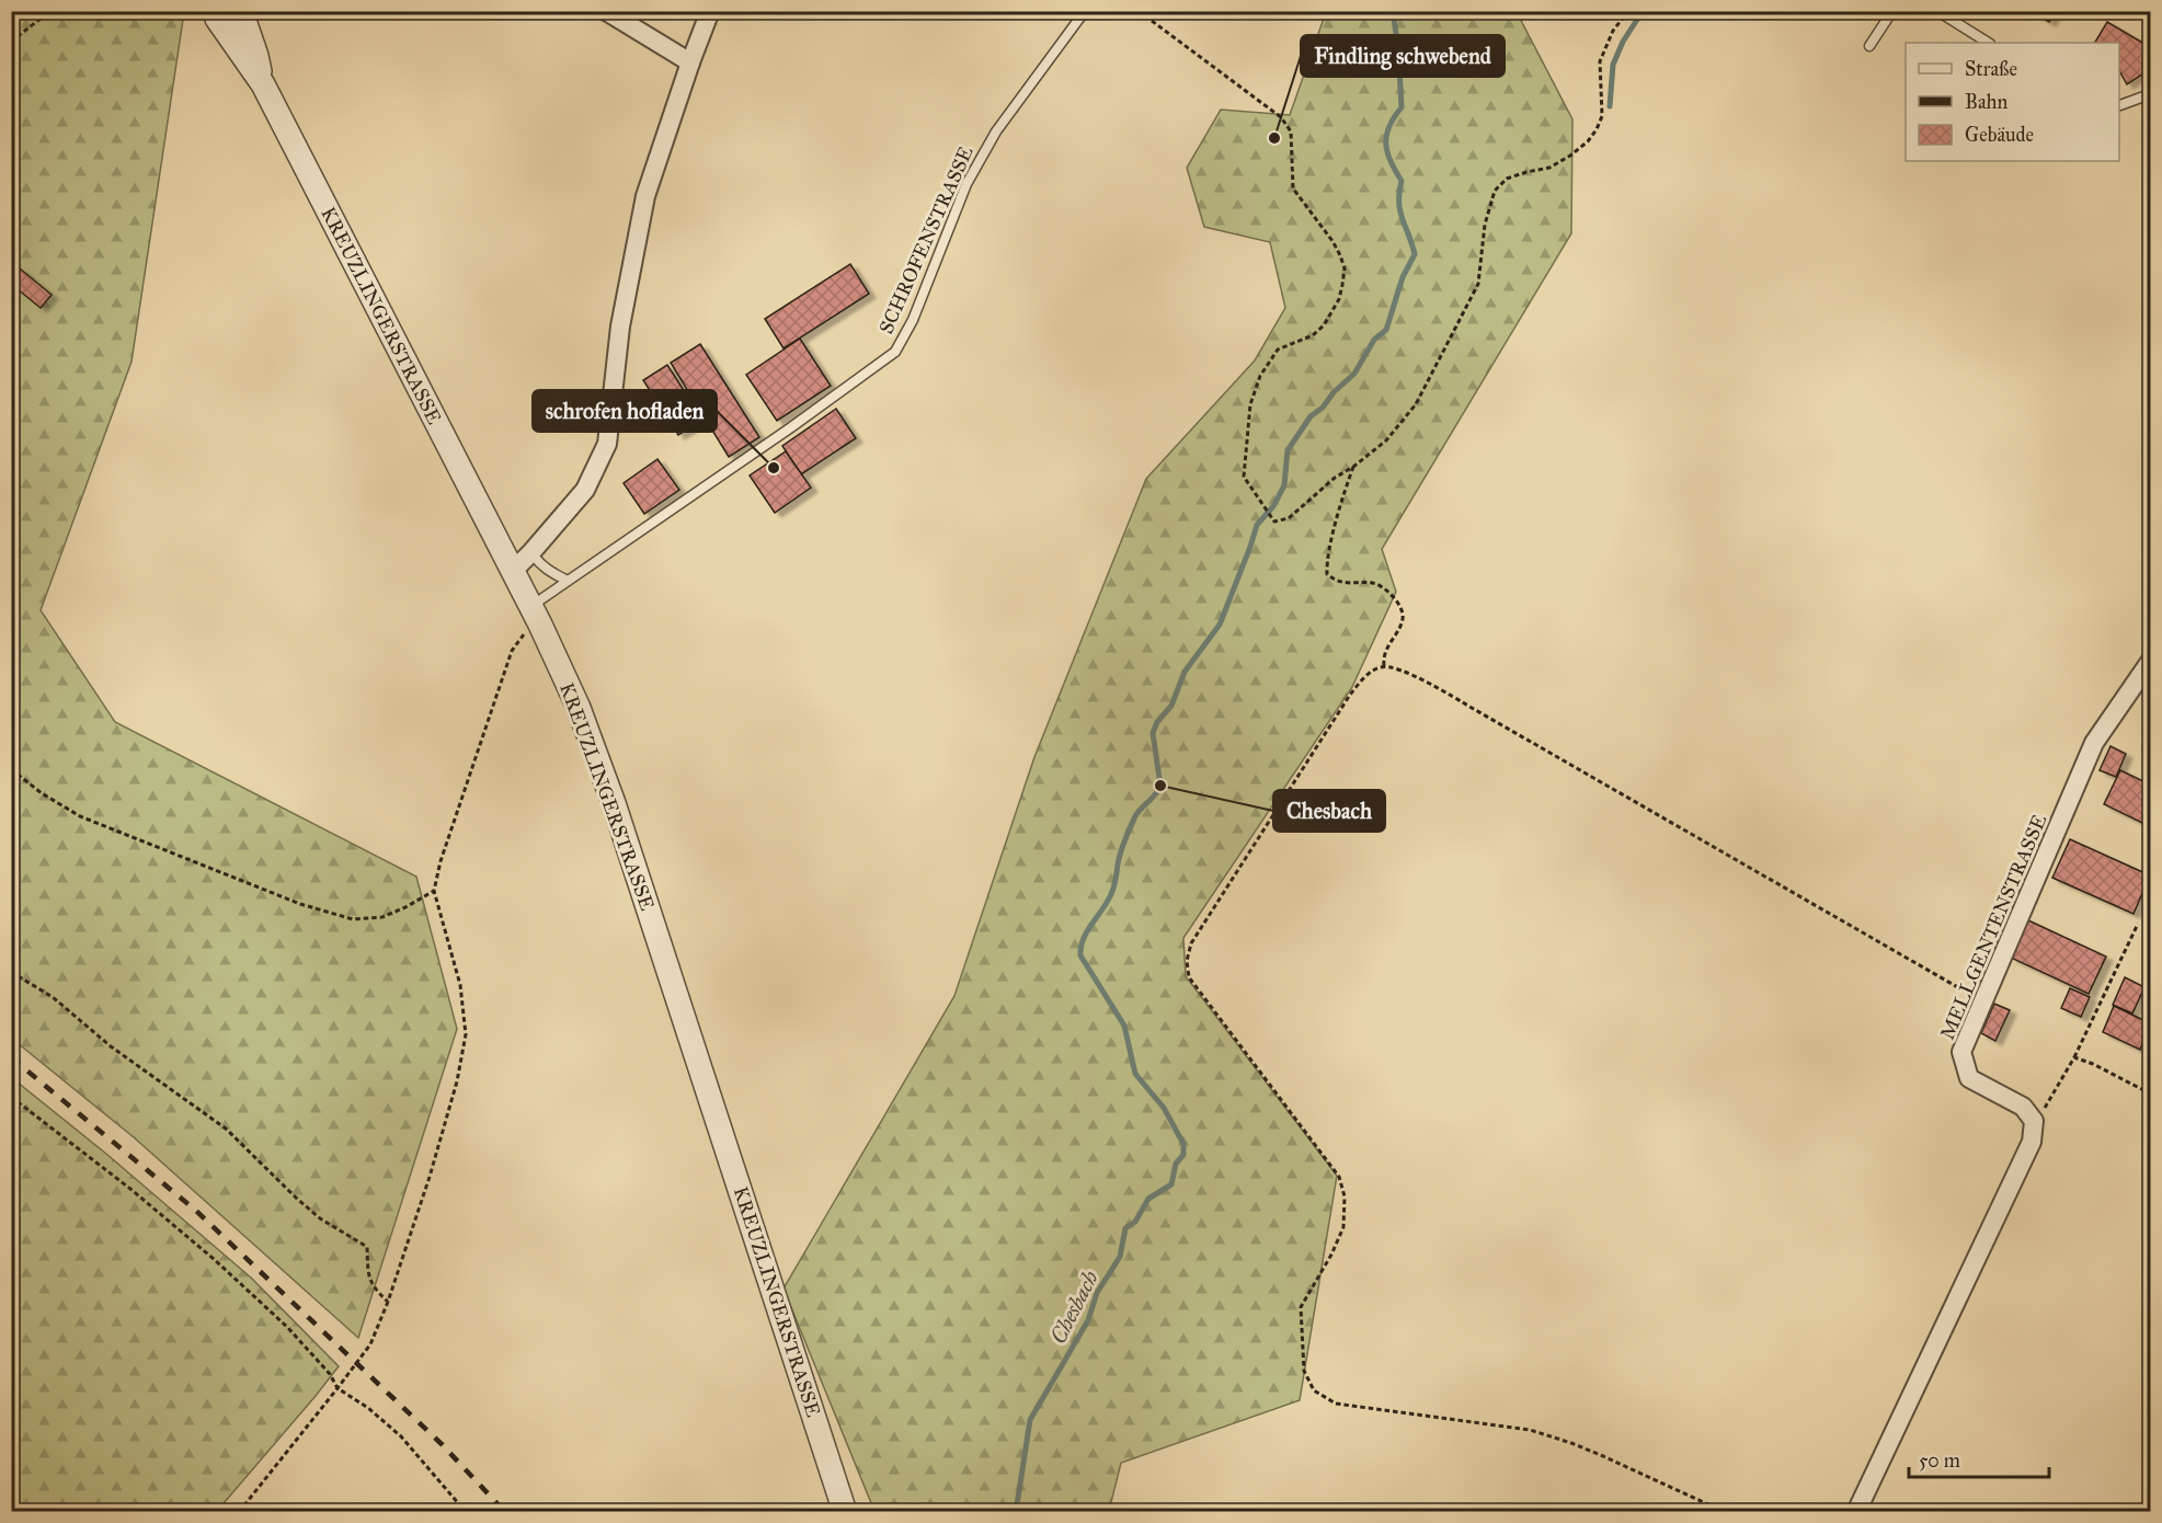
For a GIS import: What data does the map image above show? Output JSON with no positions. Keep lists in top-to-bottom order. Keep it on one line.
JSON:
{"streets":{"street":["KREUZLINGERSTRASSE","MELLGENTENSTRASSE"],"lane":["SCHROFENSTRASSE"]},"crossings":[["SCHROFENSTRASSE","KREUZLINGERSTRASSE"]],"water":["Chesbach"],"places":["Findling schwebend","schrofen hofladen","Chesbach"],"legend":["Straße","Bahn","Gebäude"],"scale_bar":"50 m"}
